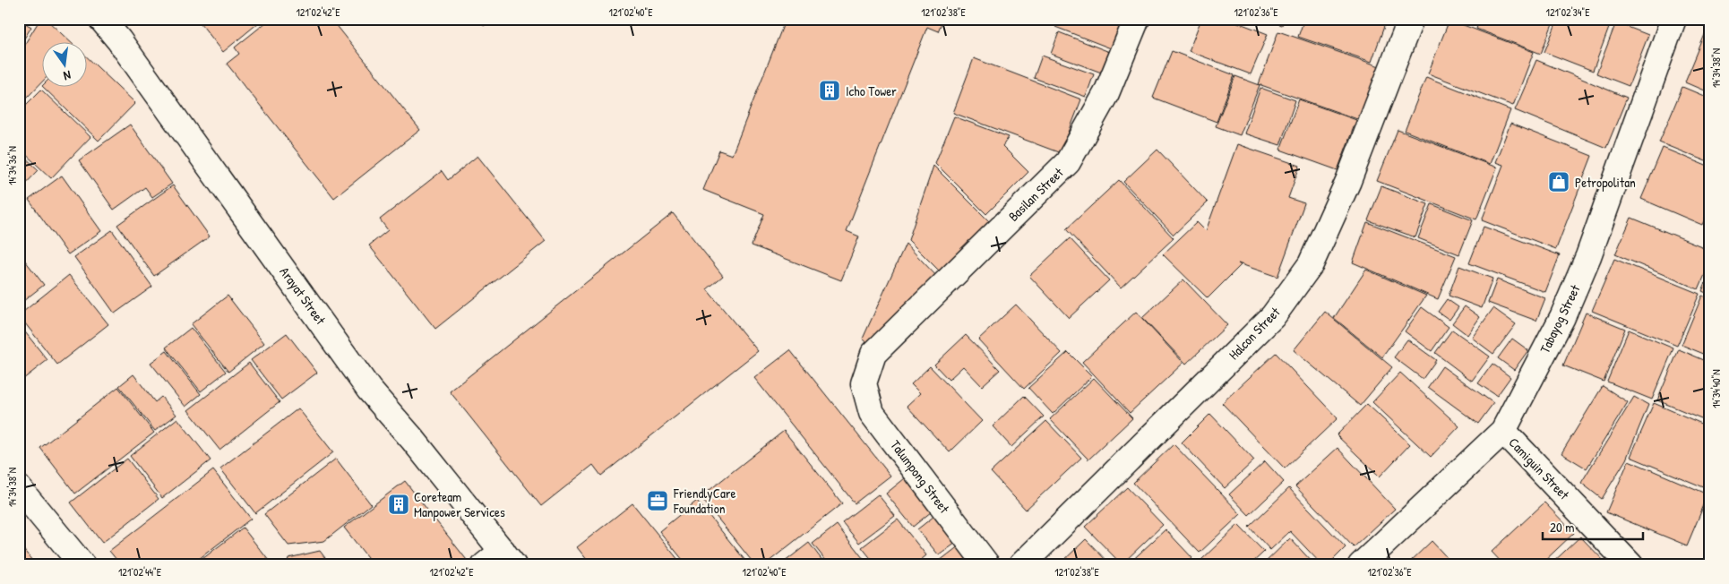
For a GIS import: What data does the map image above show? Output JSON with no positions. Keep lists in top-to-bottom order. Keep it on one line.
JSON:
{"streets":{"street":["Basilan Street","Arayat Street","Tabayog Street","Halcon Street","Camiguin Street","Talumpong Street"]},"crossings":[["Basilan Street","Talumpong Street"],["Tabayog Street","Camiguin Street"]],"places":{"building":["Icho Tower","Coreteam Manpower Services"],"shop":["Petropolitan"],"office":["FriendlyCare Foundation"]},"scale_bar":"20 m","north":"bottom","coordinates":["121°02'42\"E","121°02'40\"E","121°02'38\"E","121°02'36\"E","121°02'34\"E","14°34'38\"N","14°34'36\"N","14°34'40\"N","121°02'44\"E"]}
